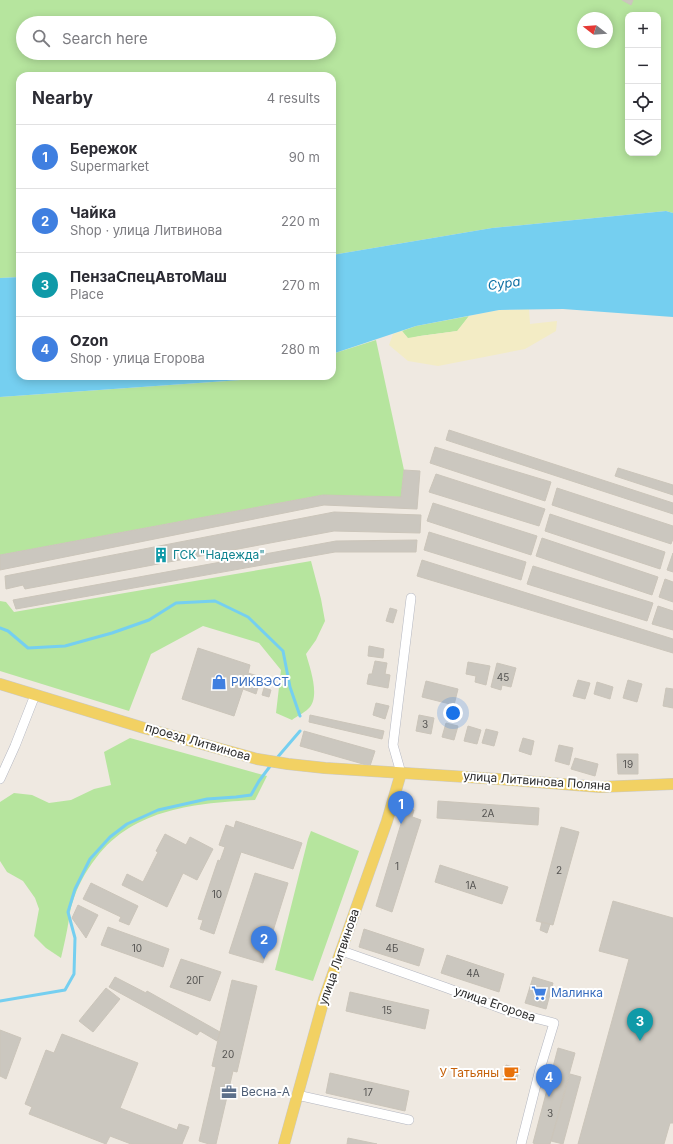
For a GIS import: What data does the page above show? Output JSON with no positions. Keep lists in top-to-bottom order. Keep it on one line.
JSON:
{"streets":{"main road":["проезд Литвинова","улица Литвинова Поляна","улица Литвинова"],"street":["улица Егорова"]},"crossings":[["проезд Литвинова","улица Литвинова Поляна"],["проезд Литвинова","улица Литвинова"],["улица Литвинова Поляна","улица Литвинова"],["улица Литвинова","улица Егорова"]],"water":["Сура"],"places":{"building":["ГСК \"Надежда\""],"shop":["РИКВЭСТ"],"supermarket":["Малинка"],"cafe":["У Татьяны"],"office":["Весна-А"]},"house_numbers":["45","3","19","2А","1","2","1А","10","10","4Б","4А","20Г","15","20","17","3"],"north":"left","page":{"map_buttons":["+","−"],"search":"Search here","heading":["Nearby","4 results"],"list":[{"mark":"1","name":"Бережок","note":"Supermarket","value":"90 m"},{"mark":"2","name":"Чайка","note":"Shop · улица Литвинова","value":"220 m"},{"mark":"3","name":"ПензаСпецАвтоМаш","note":"Place","value":"270 m"},{"mark":"4","name":"Ozon","note":"Shop · улица Егорова","value":"280 m"}],"pins":["1","2","3","4"]}}
